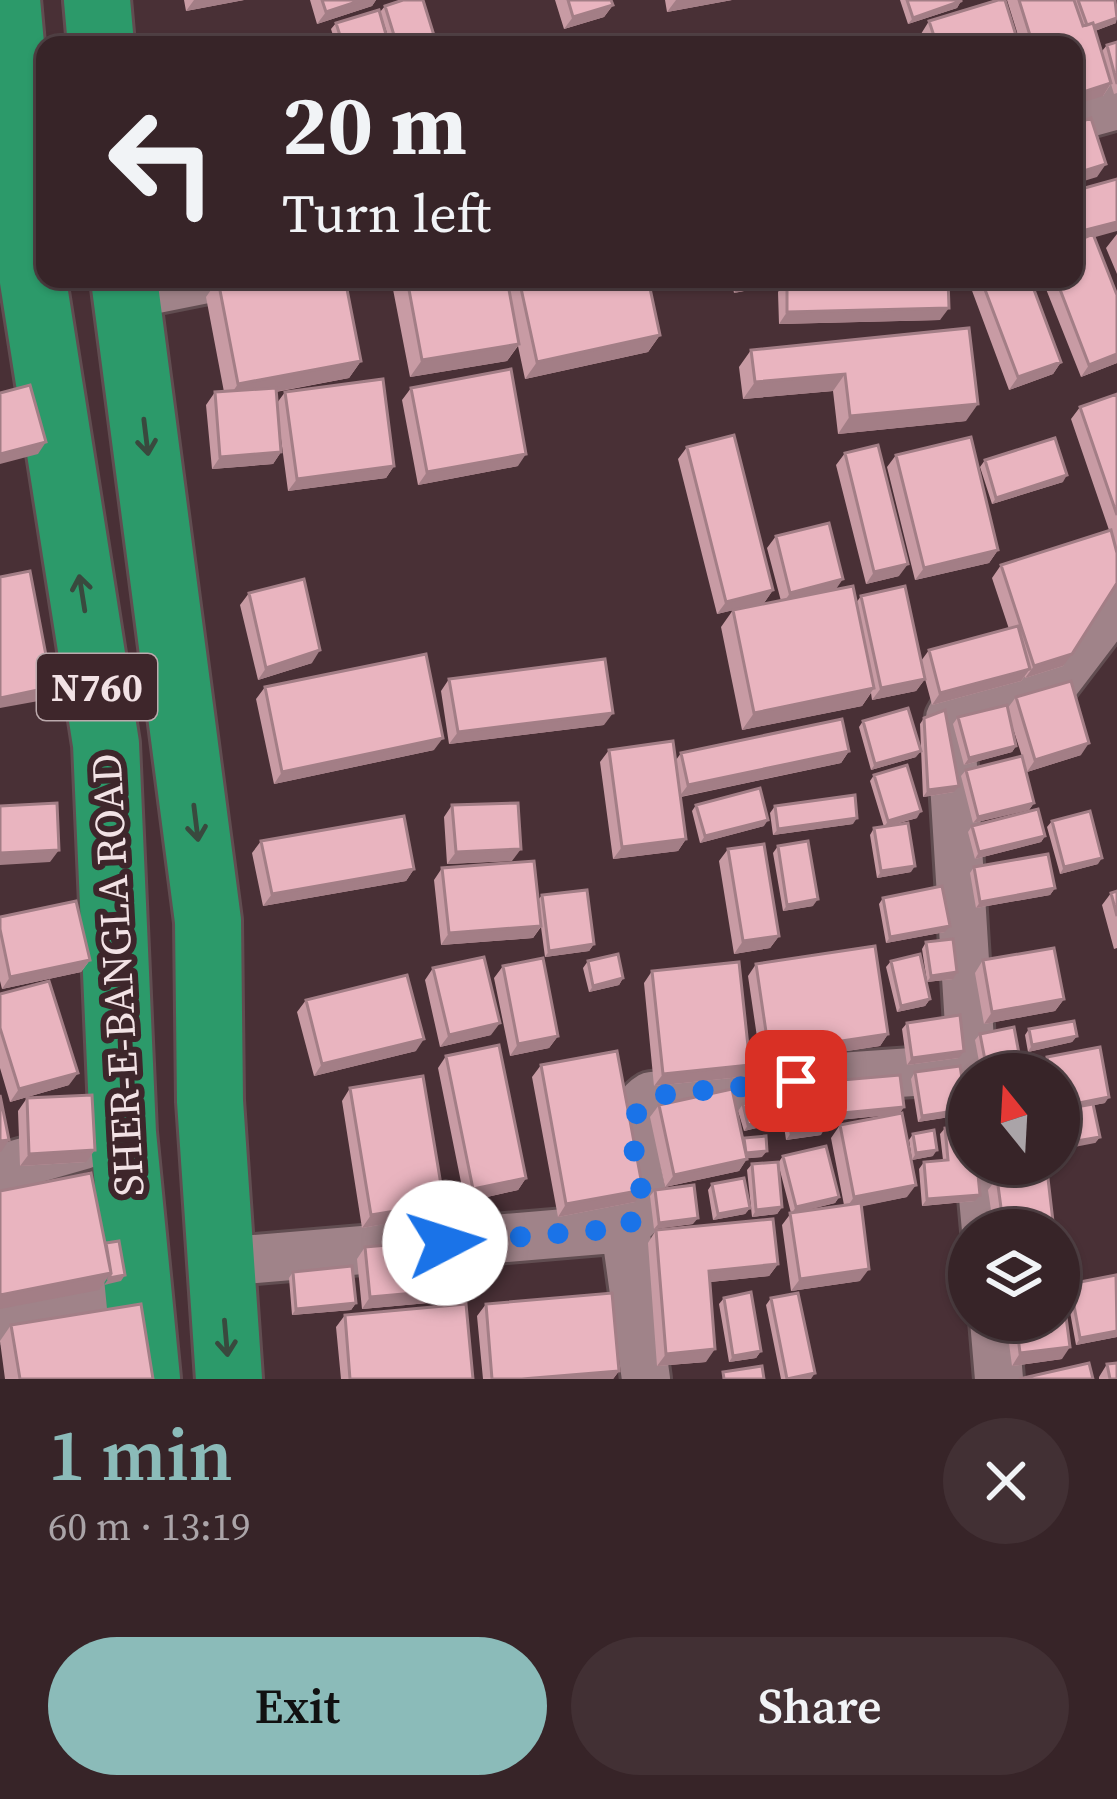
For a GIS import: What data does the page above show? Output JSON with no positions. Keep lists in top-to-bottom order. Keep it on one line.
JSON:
{"streets":{"highway":["N760","SHER-E-BANGLA ROAD"]},"north":"top","page":{"turn":["20 m","Turn left"],"heading":["1 min","60 m · 13:19"],"buttons":["Exit","Share"]}}
